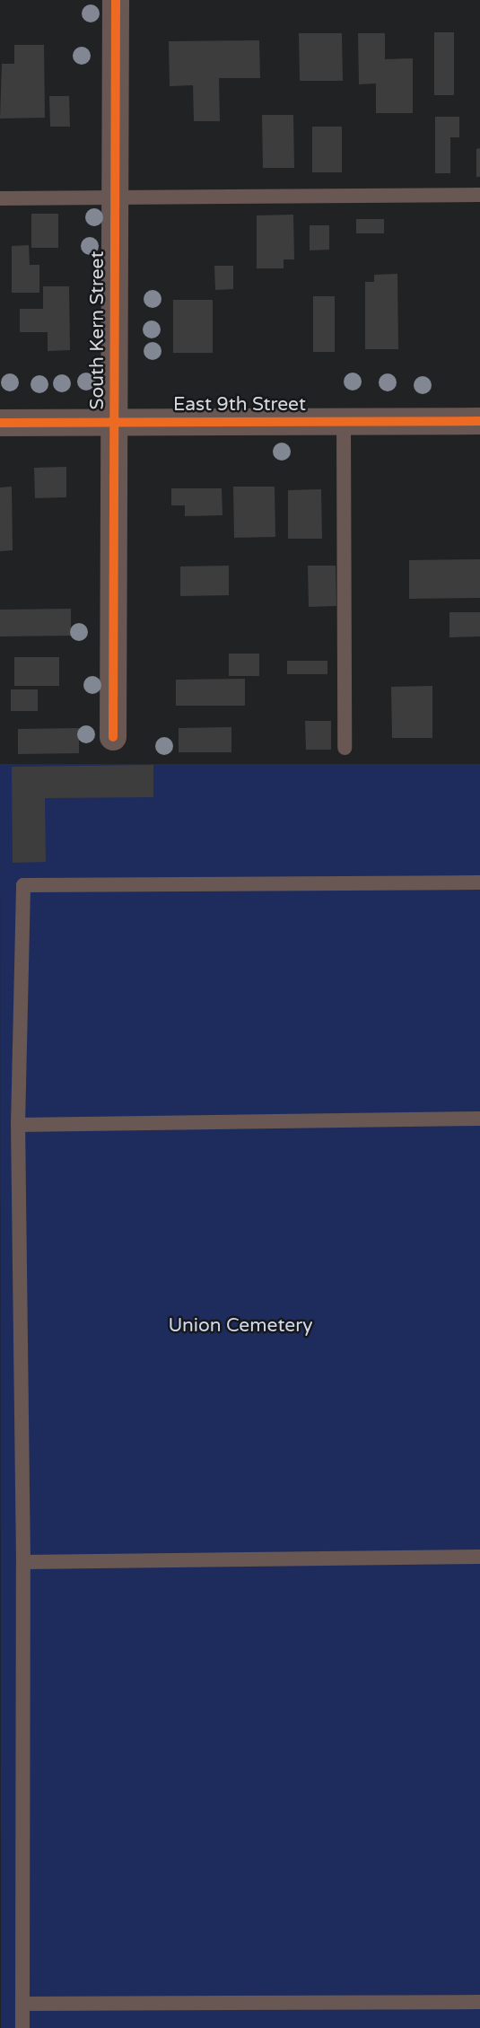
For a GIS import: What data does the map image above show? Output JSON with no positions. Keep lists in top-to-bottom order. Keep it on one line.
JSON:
{"streets":{"street":["South Kern Street","East 9th Street"]},"crossings":[["South Kern Street","East 9th Street"]],"parks":["Union Cemetery"]}
